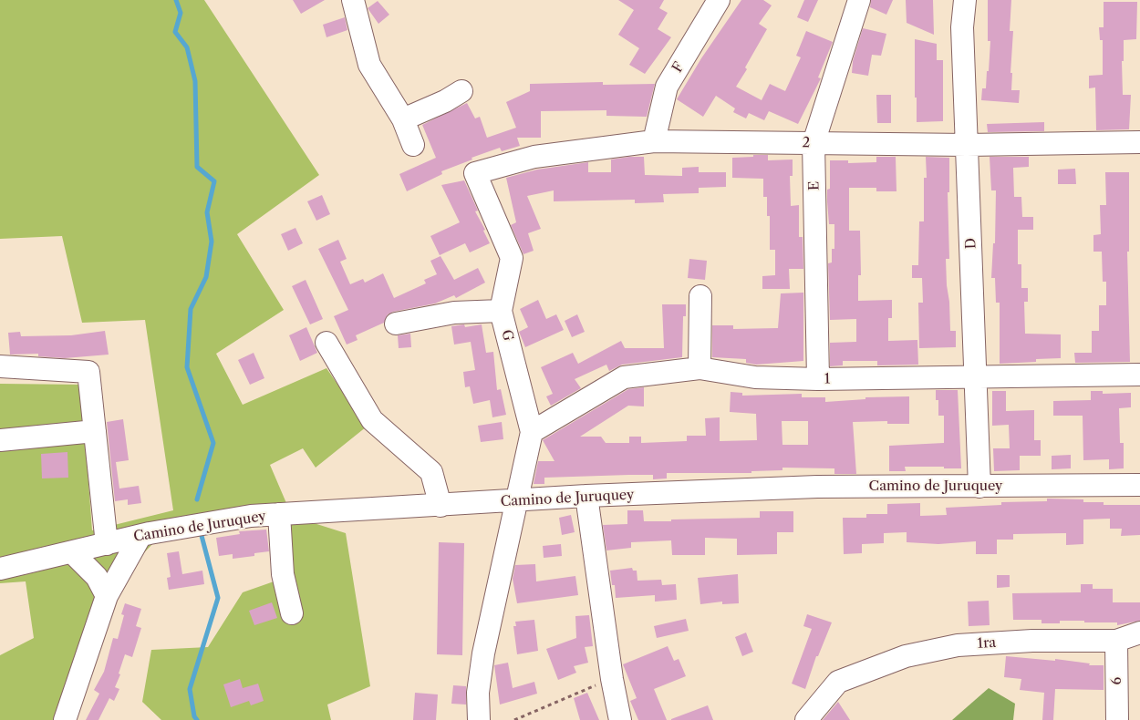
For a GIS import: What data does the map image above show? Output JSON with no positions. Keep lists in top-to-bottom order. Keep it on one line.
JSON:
{"streets":{"street":["F","2","E","D","G","1","Camino de Juruquey","1ra","6"]},"crossings":[["F","2"],["2","E"],["2","D"],["2","G"],["E","1"],["D","1"],["D","Camino de Juruquey"],["G","1"],["G","Camino de Juruquey"],["1ra","6"]]}
